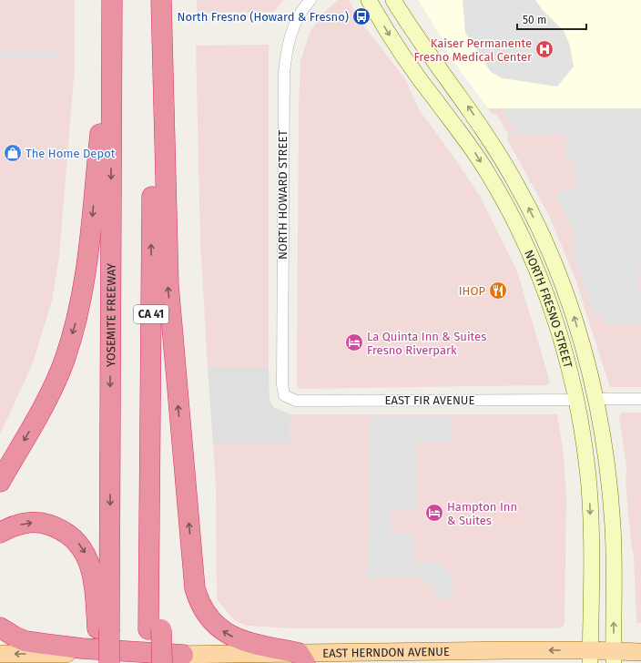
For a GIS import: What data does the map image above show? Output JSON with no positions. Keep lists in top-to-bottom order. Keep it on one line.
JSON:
{"streets":{"highway":["CA 41","YOSEMITE FREEWAY"],"main road":["NORTH FRESNO STREET","EAST HERNDON AVENUE"],"street":["NORTH HOWARD STREET","EAST FIR AVENUE"]},"crossings":[["NORTH HOWARD STREET","EAST FIR AVENUE"],["NORTH FRESNO STREET","EAST FIR AVENUE"],["NORTH FRESNO STREET","EAST HERNDON AVENUE"]],"one_way":["EAST HERNDON AVENUE"],"places":{"bus stop":["North Fresno (Howard & Fresno)"],"hospital":["Kaiser Permanente Fresno Medical Center"],"shop":["The Home Depot"],"restaurant":["IHOP"],"hotel":["La Quinta Inn & Suites Fresno Riverpark","Hampton Inn & Suites"]},"scale_bar":"50 m"}
